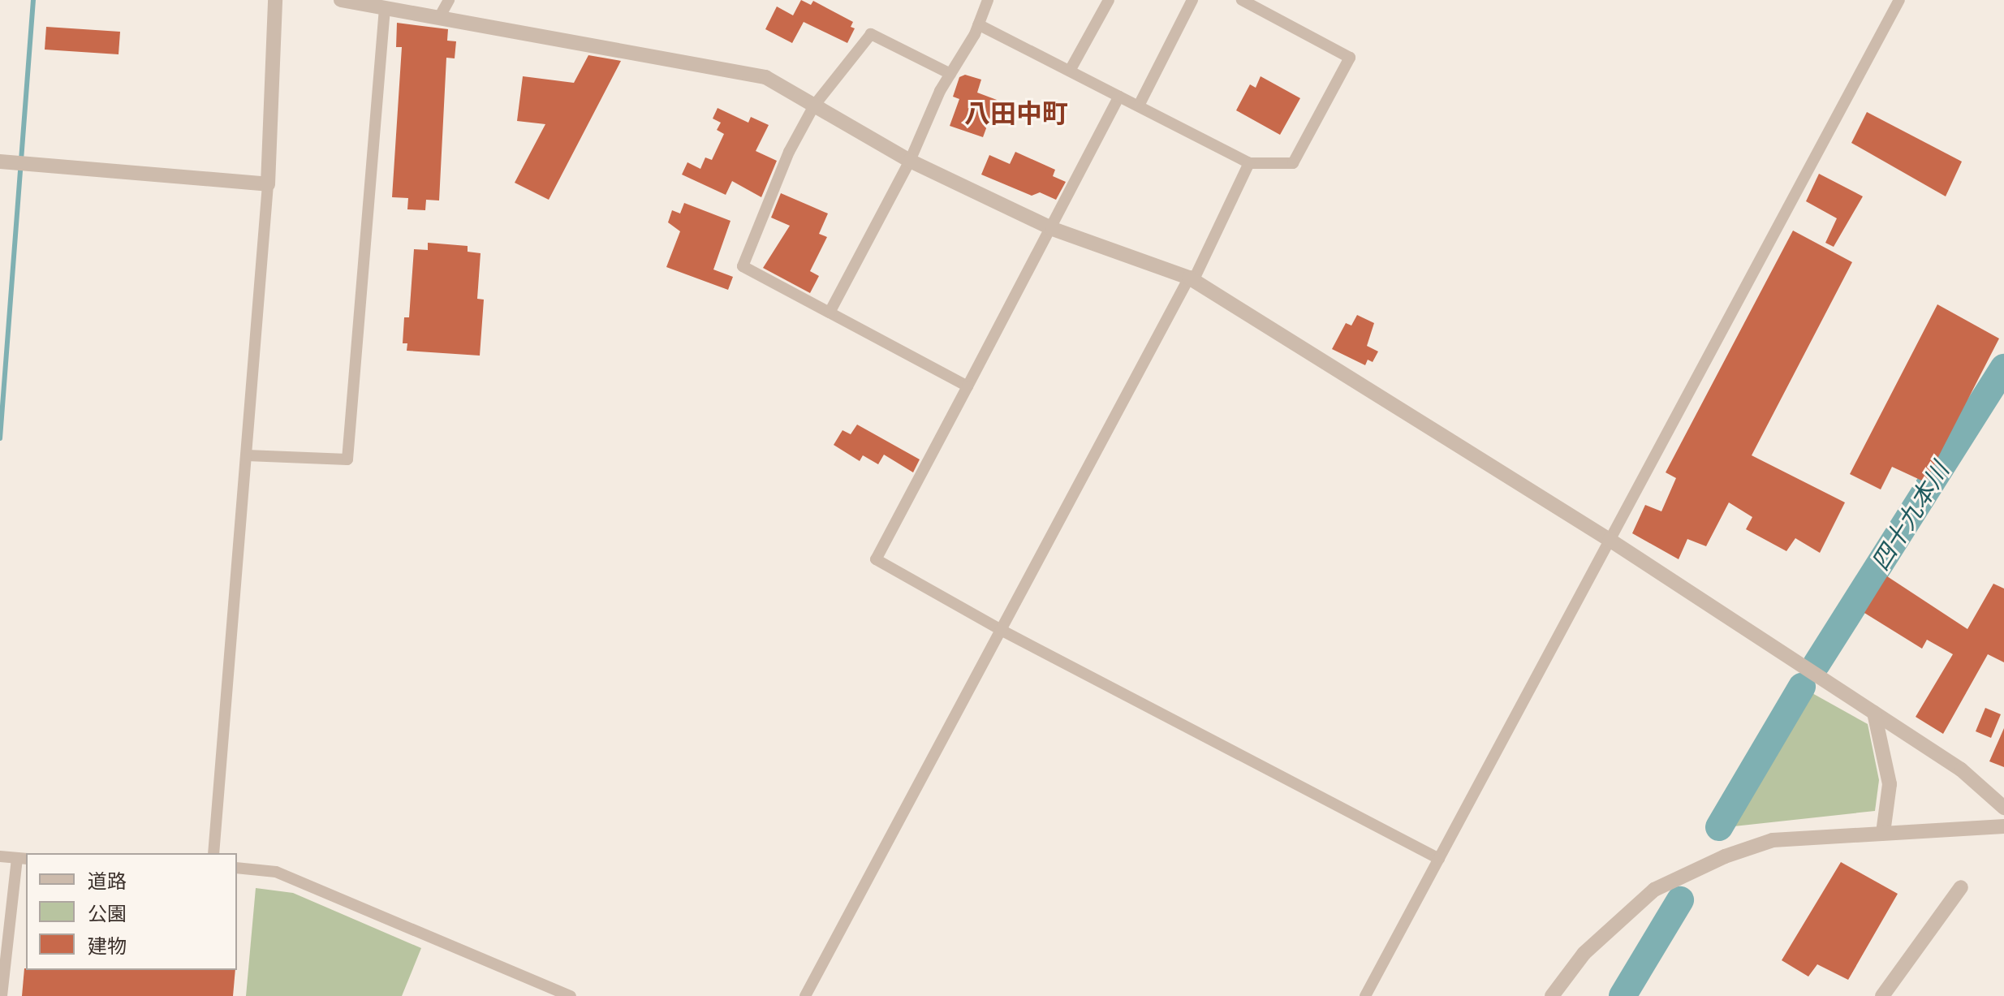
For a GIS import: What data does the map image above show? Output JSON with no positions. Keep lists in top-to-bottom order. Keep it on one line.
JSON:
{"districts":["八田中町"],"water":["四十九本川"],"legend":["道路","公園","建物"]}
